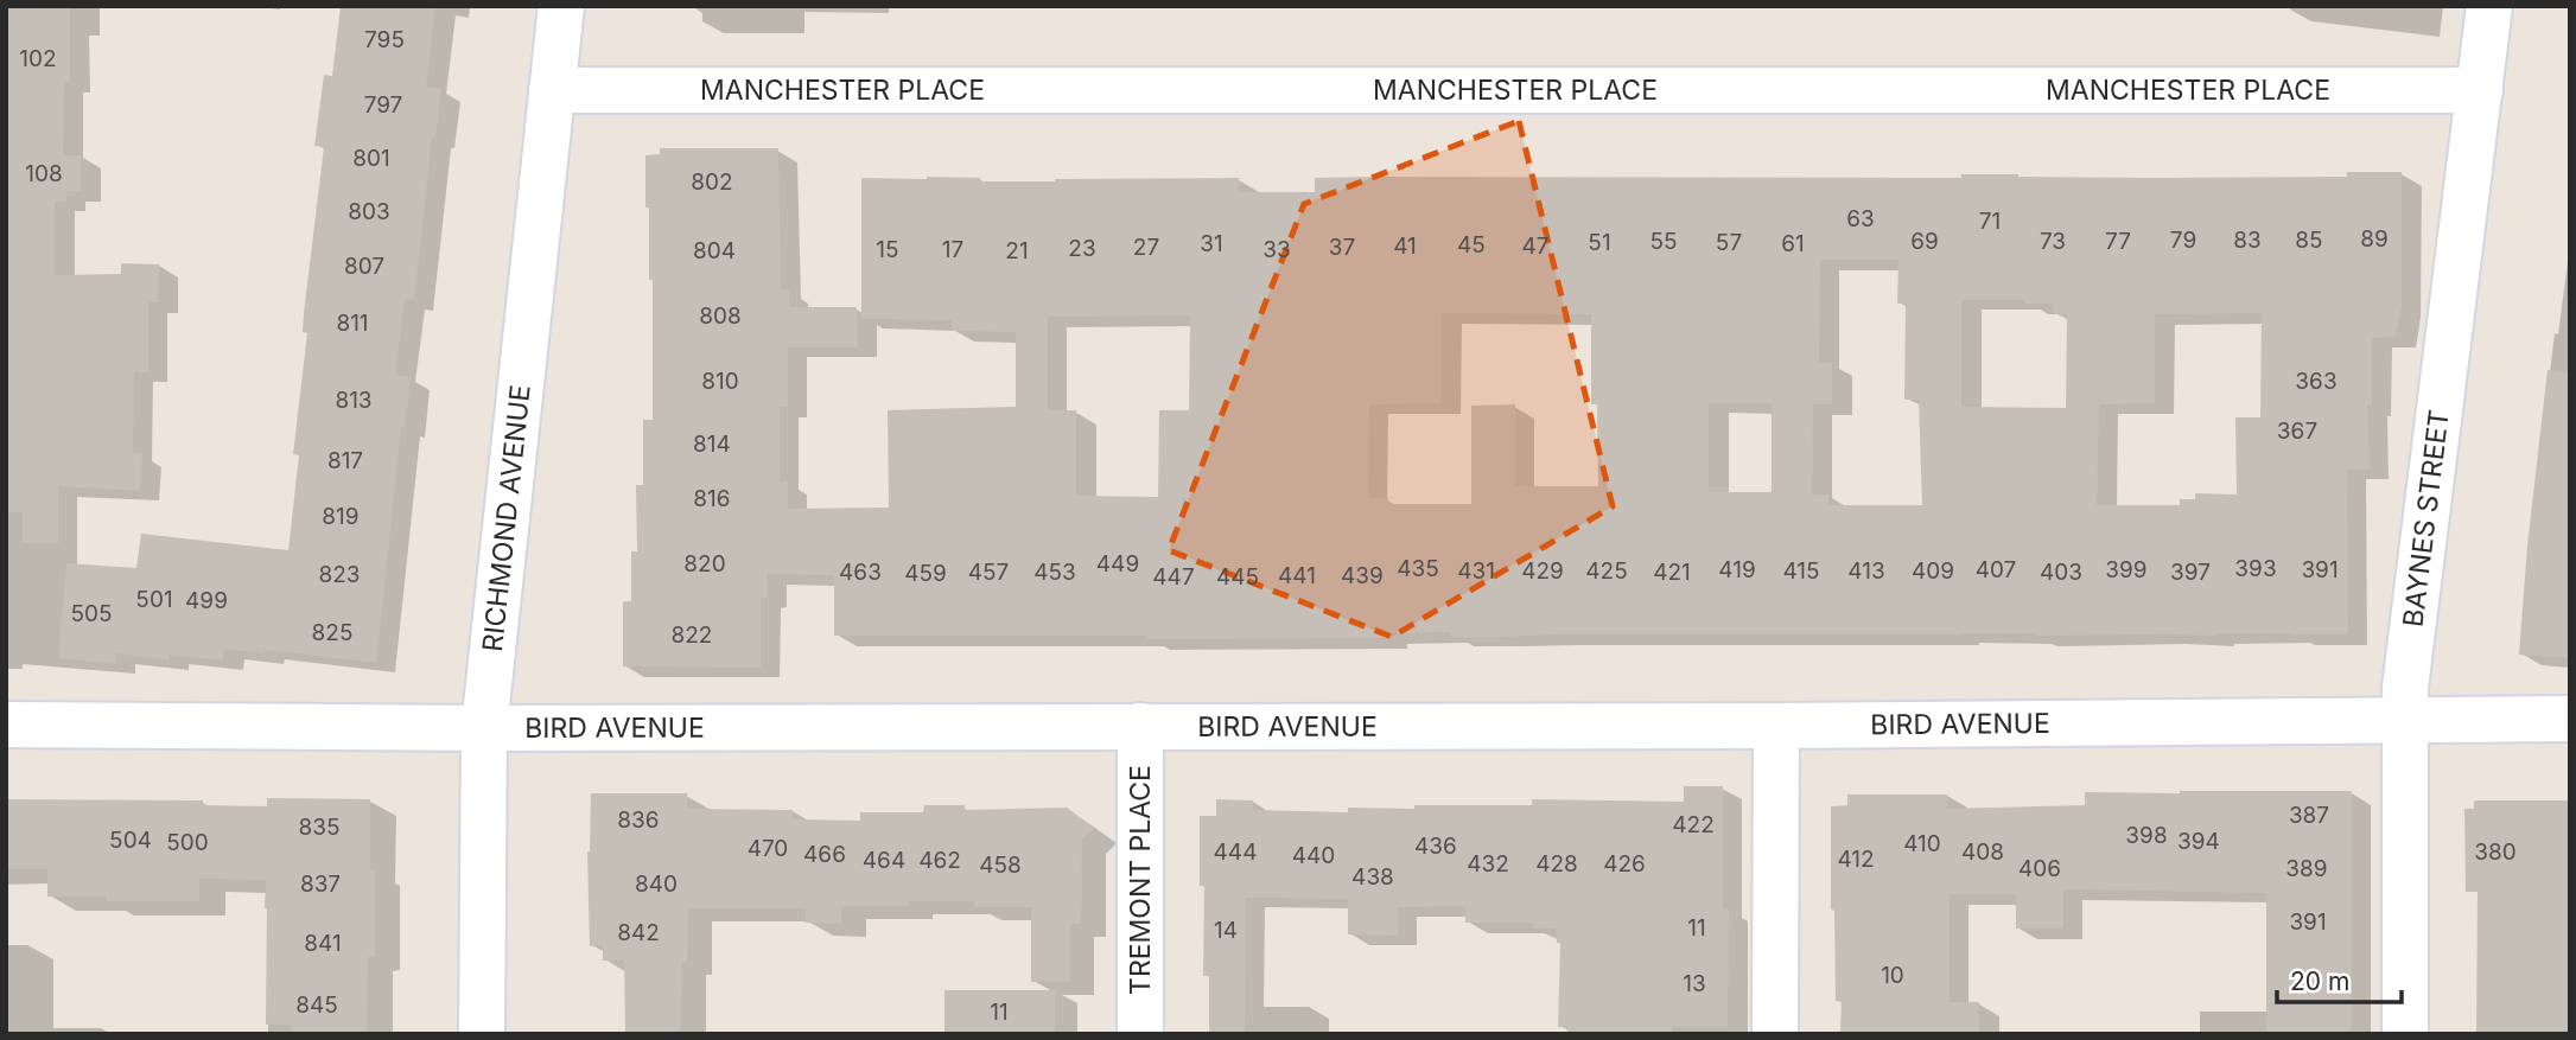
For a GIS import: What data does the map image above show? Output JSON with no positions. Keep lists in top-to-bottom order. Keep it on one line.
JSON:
{"streets":{"street":["MANCHESTER PLACE","BAYNES STREET","RICHMOND AVENUE","BIRD AVENUE","TREMONT PLACE"]},"crossings":[["MANCHESTER PLACE","BAYNES STREET"],["MANCHESTER PLACE","RICHMOND AVENUE"],["BAYNES STREET","BIRD AVENUE"],["RICHMOND AVENUE","BIRD AVENUE"],["BIRD AVENUE","TREMONT PLACE"]],"house_numbers":["795","102","797","801","108","802","803","63","71","89","79","83","85","55","69","73","77","51","57","31","61","45","41","47","27","37","23","15","17","33","804","21","807","808","811","810","363","813","367","814","817","816","819","820","449","435","393","419","407","399","391","431","429","425","415","413","409","463","457","453","421","403","397","459","823","441","439","447","445","501","499","505","825","822","387","836","422","835","398","504","394","500","410","436","470","444","408","380","466","440","412","464","462","432","428","426","458","406","389","438","837","840","391","11","14","842","841","10","13","845","11"],"scale_bar":"20 m"}
